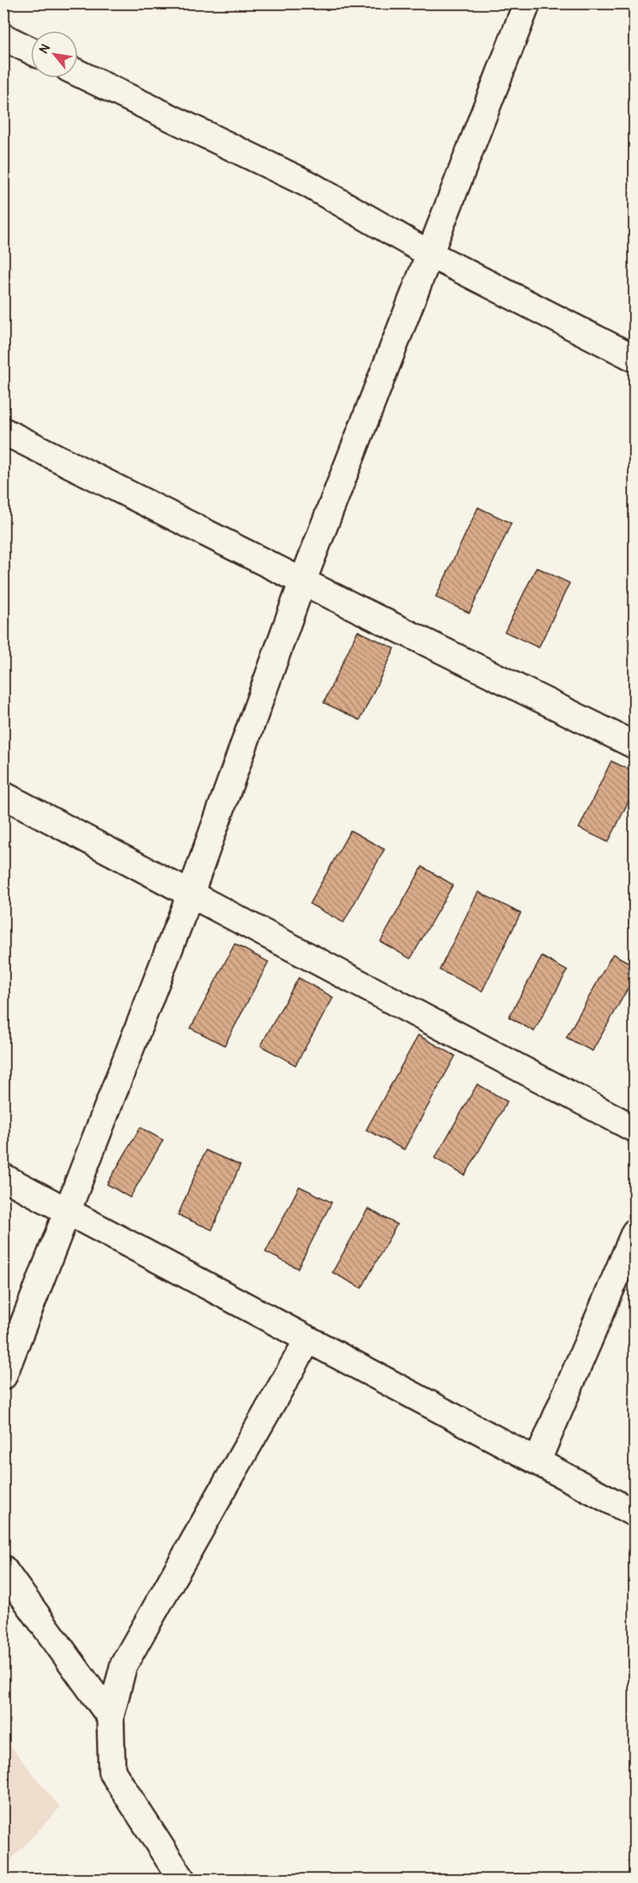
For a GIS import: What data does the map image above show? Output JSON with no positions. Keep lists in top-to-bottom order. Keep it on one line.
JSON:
{"north":"top left"}
